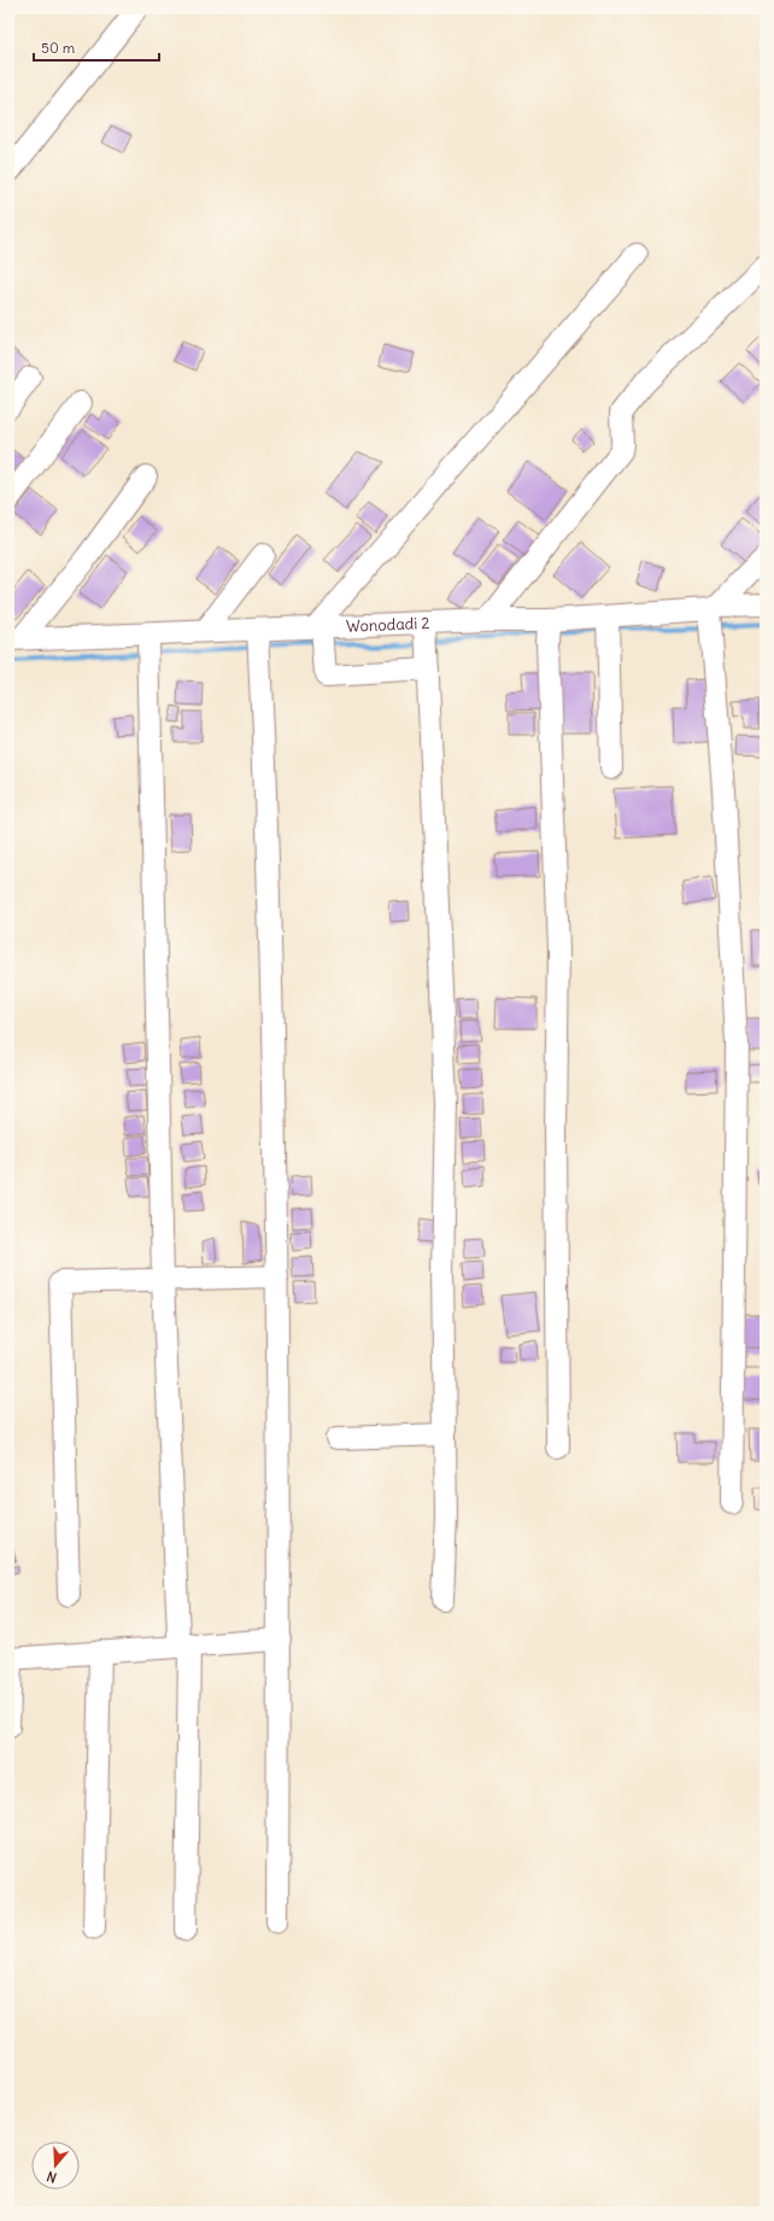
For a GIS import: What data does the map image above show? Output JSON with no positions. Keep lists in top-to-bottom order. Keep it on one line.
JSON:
{"streets":{"street":["Wonodadi 2"]},"scale_bar":"50 m","north":"bottom"}
